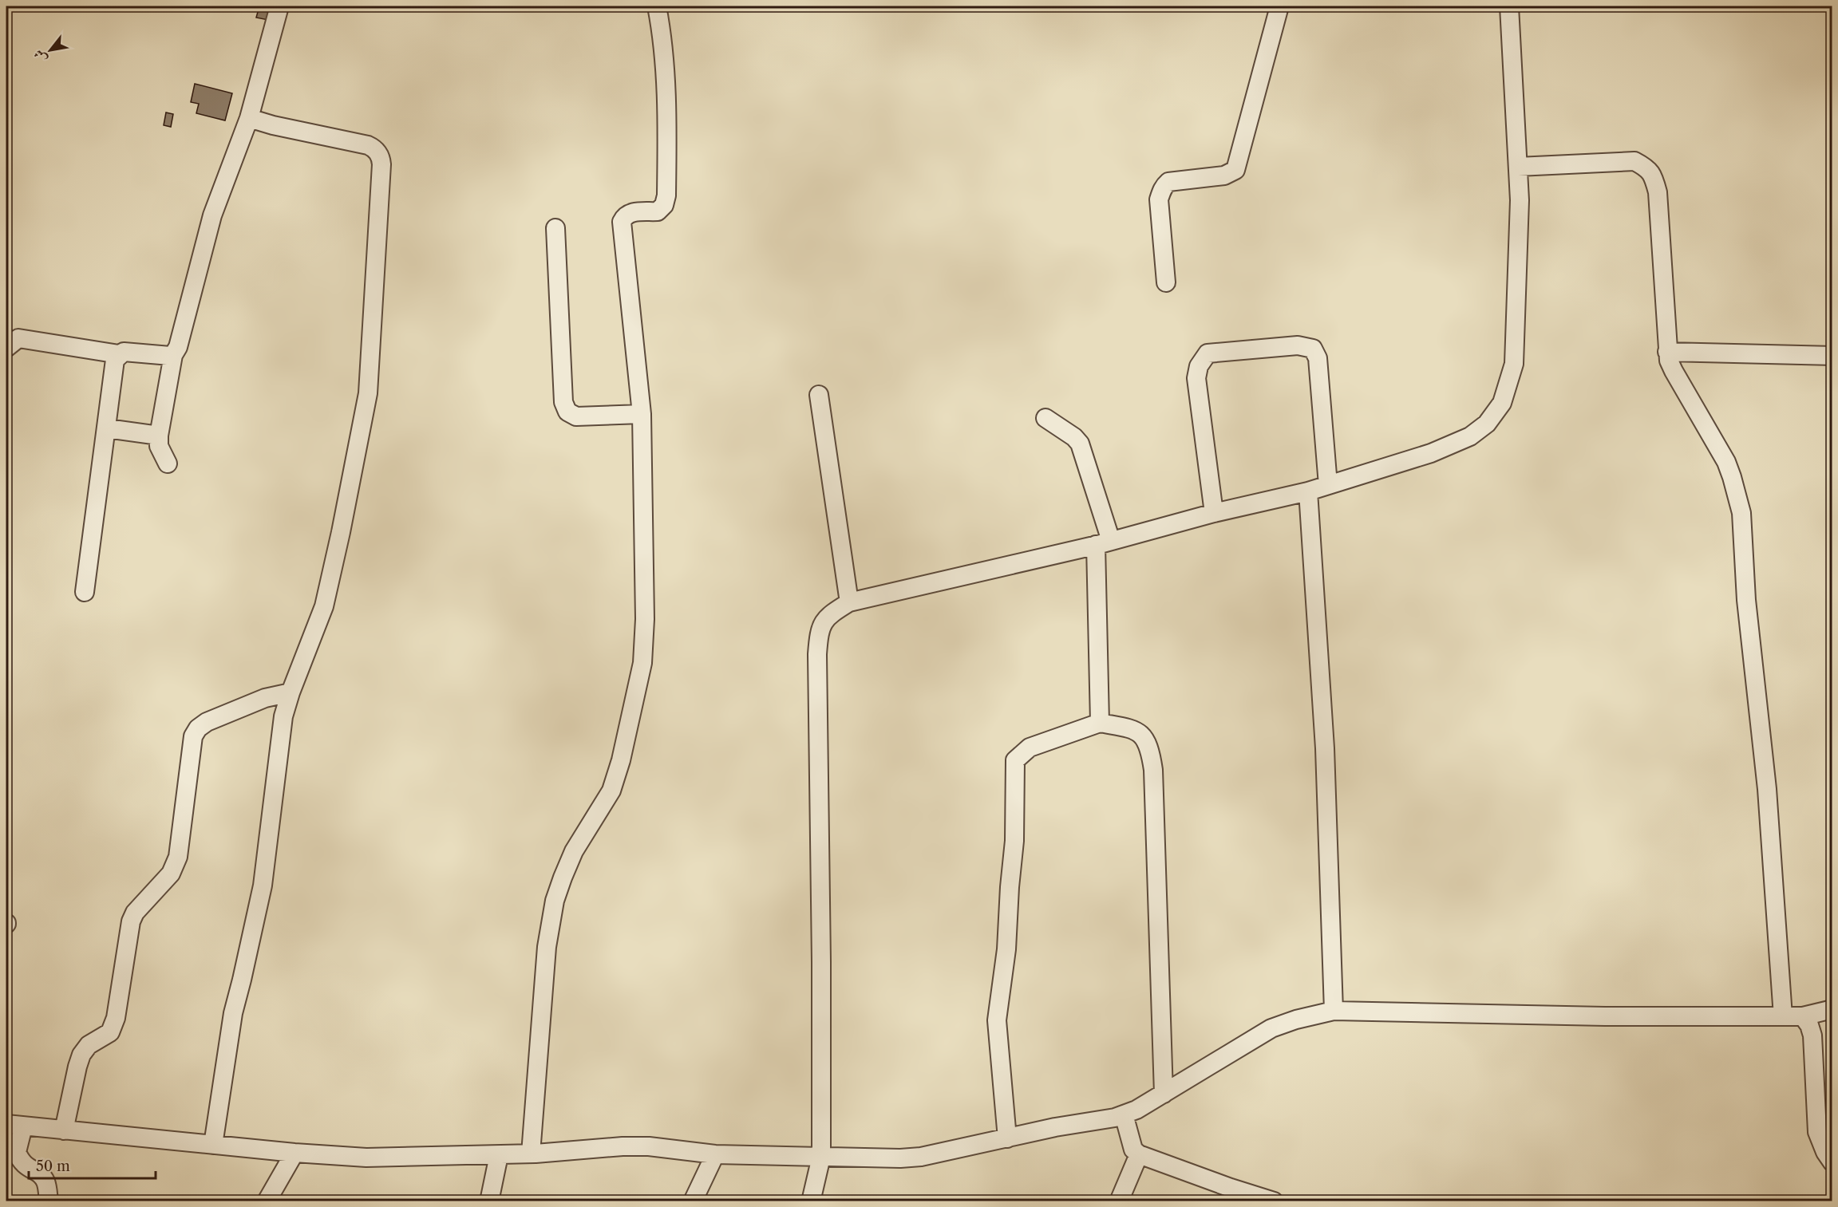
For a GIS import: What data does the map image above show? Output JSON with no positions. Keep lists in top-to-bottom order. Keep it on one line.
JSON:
{"scale_bar":"50 m","north":"bottom left"}
